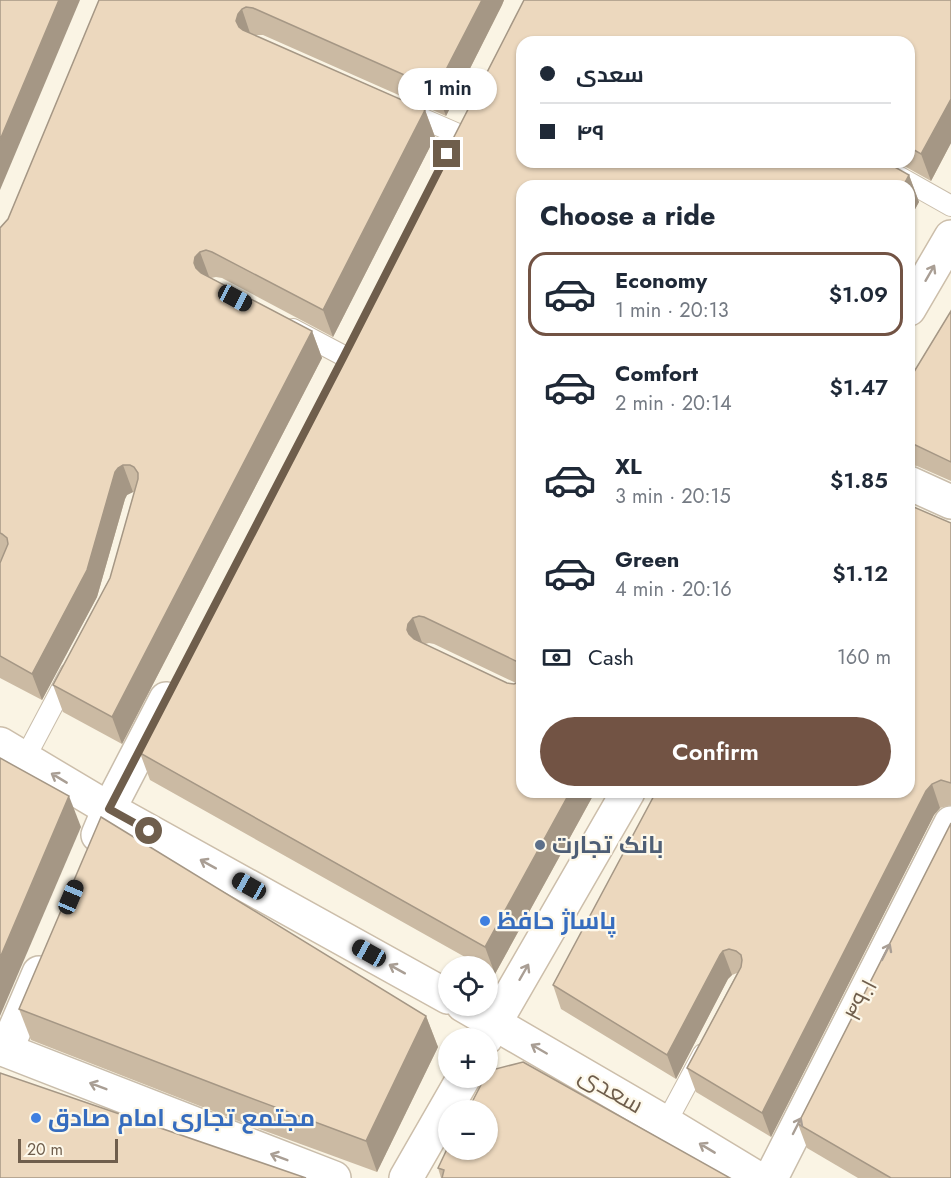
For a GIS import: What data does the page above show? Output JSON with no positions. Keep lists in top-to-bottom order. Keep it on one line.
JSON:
{"streets":{"main road":["۴۹.۱","سعدی"]},"one_way":["۴۹.۱","سعدی"],"places":["بانک تجارت","پاساژ حافظ","مجتمع تجاری امام صادق"],"scale_bar":"20 m","page":{"banner":["سعدی","۴۹"],"bubble":"1 min","heading":"Choose a ride","list":[{"name":"Economy","note":"1 min · 20:13","value":"$1.09"},{"name":"Comfort","note":"2 min · 20:14","value":"$1.47"},{"name":"XL","note":"3 min · 20:15","value":"$1.85"},{"name":"Green","note":"4 min · 20:16","value":"$1.12"}],"pay":["Cash","160 m"],"buttons":"Confirm","map_buttons":["+","−"],"scale":"20 m"}}
